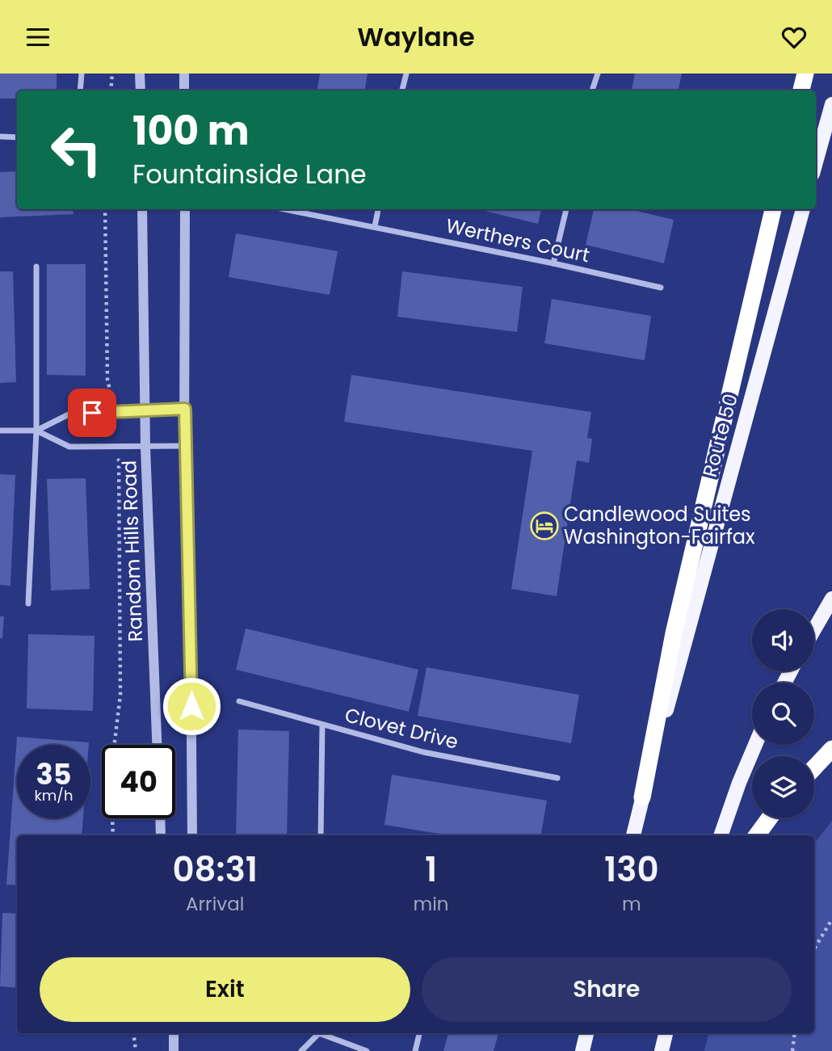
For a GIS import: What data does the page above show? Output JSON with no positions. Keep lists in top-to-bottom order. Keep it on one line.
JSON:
{"streets":{"main road":["Route 50"],"street":["Werthers Court","Random Hills Road","Clovet Drive"]},"places":{"hotel":["Candlewood Suites Washington-Fairfax"]},"page":{"header":"Waylane","turn":["100 m","Fountainside Lane"],"speed":"35 km/h","limit":"40","eta":["08:31","Arrival","1","min","130","m"],"buttons":["Exit","Share"]}}
